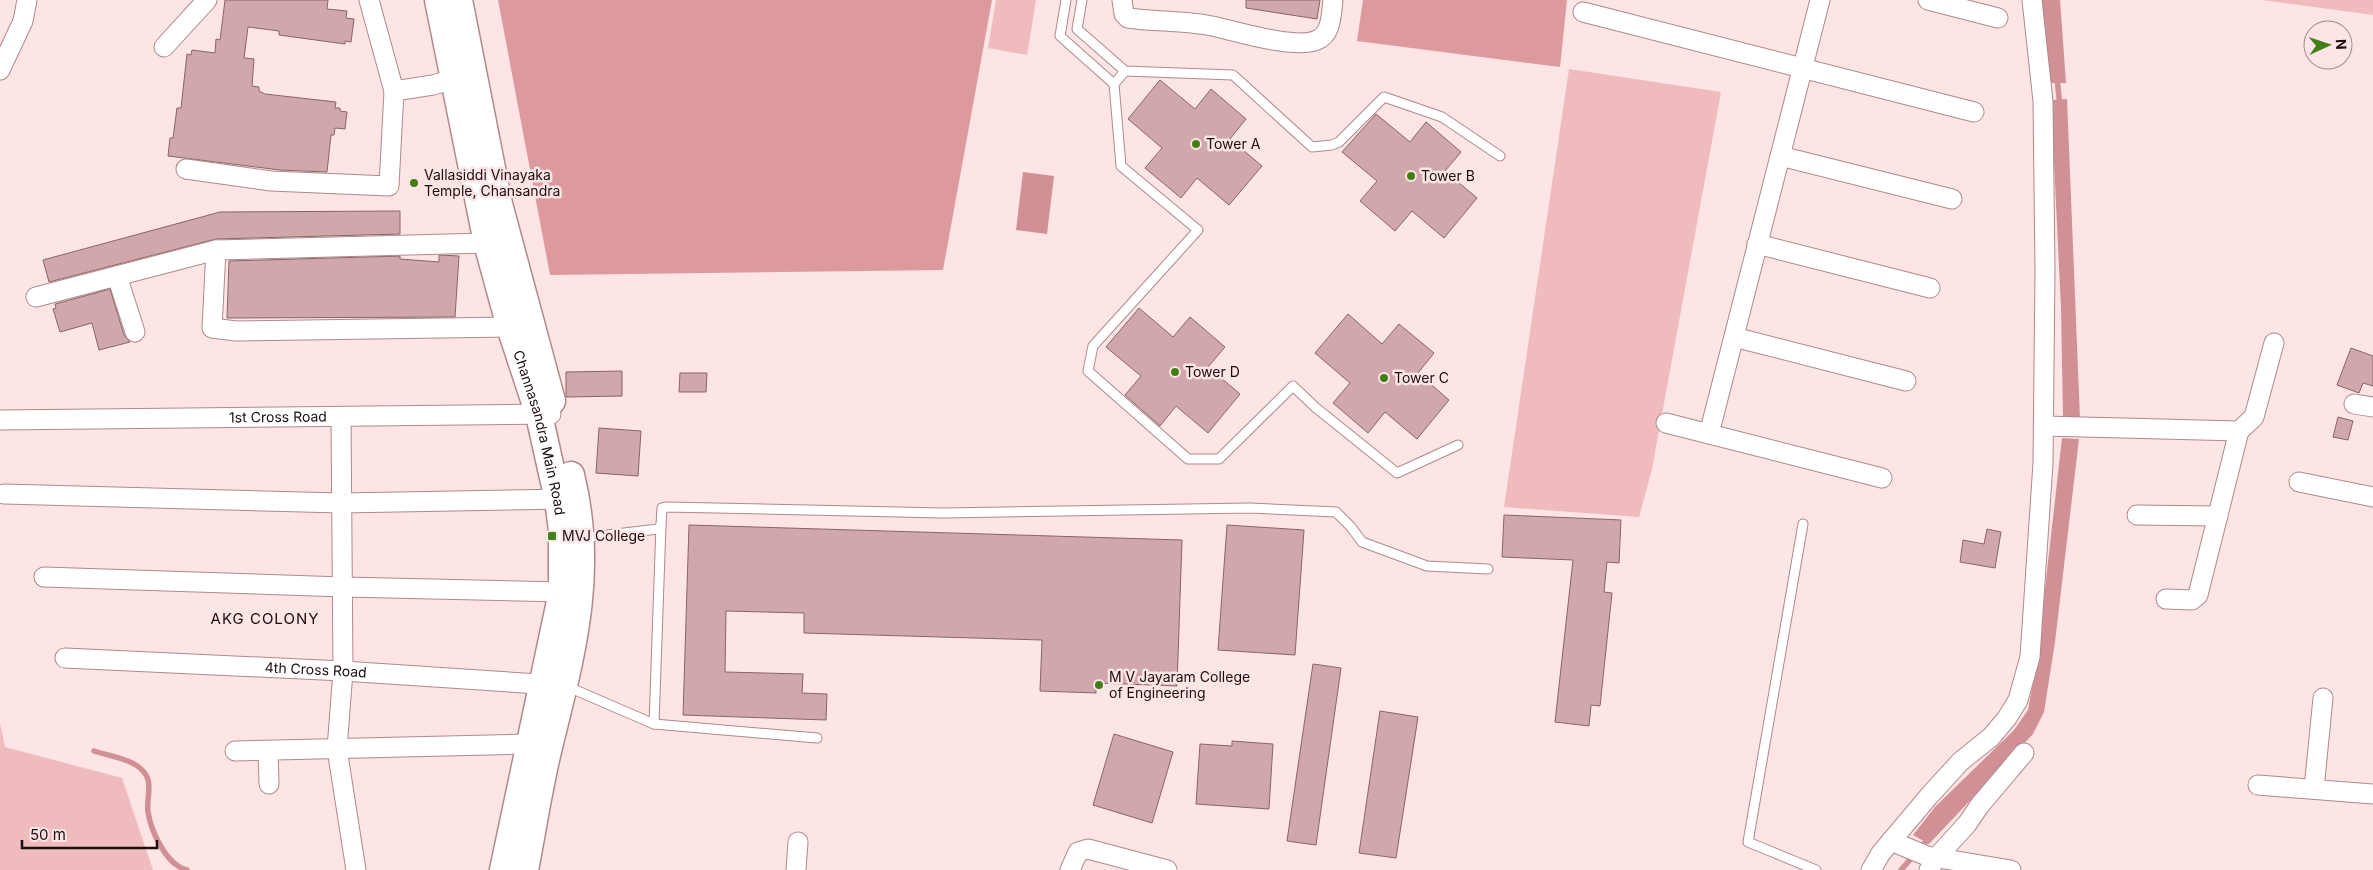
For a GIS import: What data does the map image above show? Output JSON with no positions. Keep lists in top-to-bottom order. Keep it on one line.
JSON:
{"streets":{"main road":["Channasandra Main Road"],"street":["1st Cross Road","4th Cross Road"]},"crossings":[["1st Cross Road","Channasandra Main Road"],["Channasandra Main Road","4th Cross Road"]],"districts":["AKG COLONY"],"places":{"other":["Tower A","Tower B","Vallasiddi Vinayaka Temple, Chansandra","Tower D","Tower C","M V Jayaram College of Engineering"],"transit":["MVJ College"]},"scale_bar":"50 m","north":"right"}
